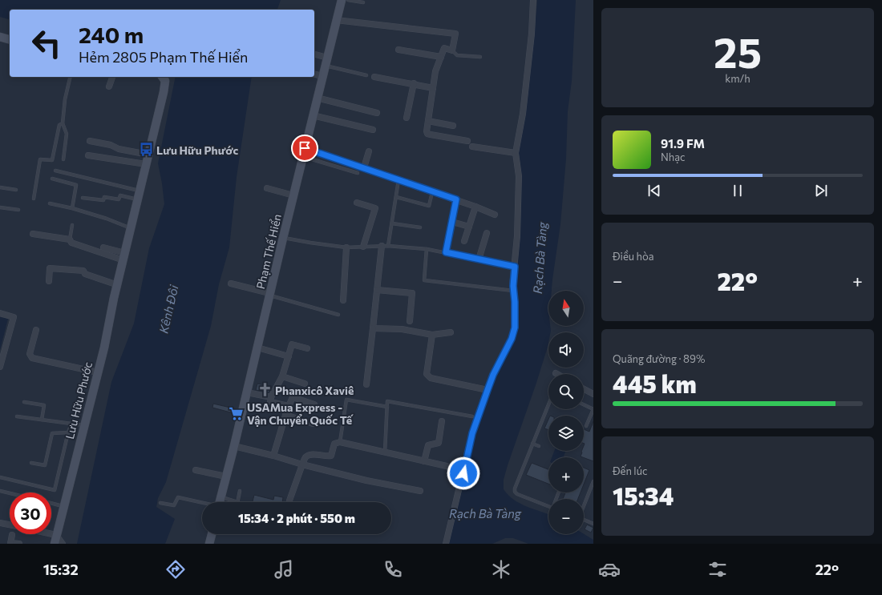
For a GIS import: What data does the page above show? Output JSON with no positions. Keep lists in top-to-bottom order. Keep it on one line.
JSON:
{"streets":{"main road":["Phạm Thế Hiển","Lưu Hữu Phước"]},"water":["Rạch Bà Tàng","Kênh Đôi"],"places":{"bus stop":["Lưu Hữu Phước"],"church":["Phanxicô Xaviê"],"supermarket":["USAMua Express - Vận Chuyển Quốc Tế"]},"north":"top","page":{"tile":[["25","km/h"],"Điều hòa",["Quãng đường · 89%","445 km"],["Đến lúc","15:34"]],"turn":["240 m","Hẻm 2805 Phạm Thế Hiển"],"song":["91.9 FM","Nhạc"],"heat":["−","22°","+"],"map_buttons":["+","−"],"limit":"30","trip":"15:34 · 2 phút · 550 m","tabs":["15:32","22°"]}}
